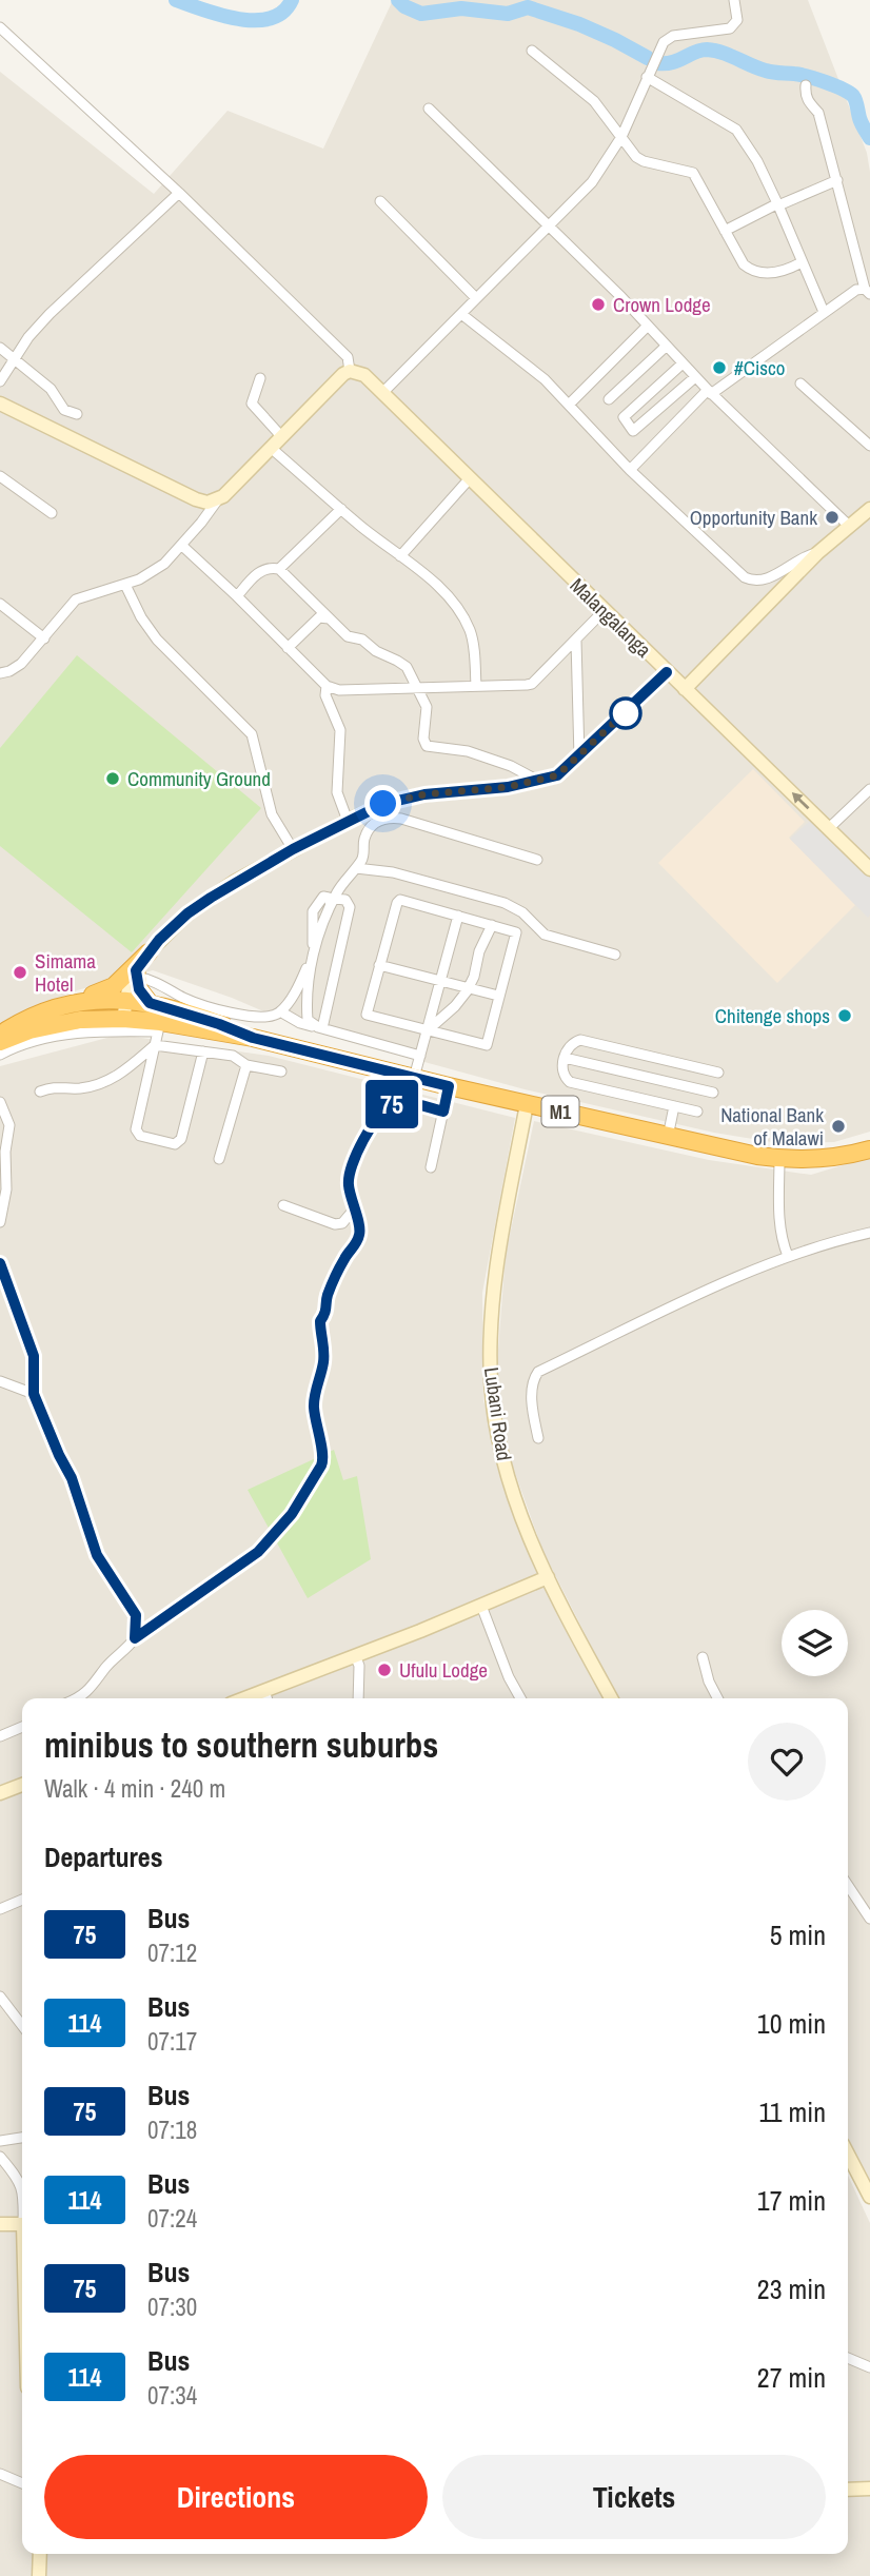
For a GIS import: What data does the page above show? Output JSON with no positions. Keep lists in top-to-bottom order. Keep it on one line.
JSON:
{"streets":{"highway":["M1"],"street":["Malangalanga","Lubani Road"]},"crossings":[["M1","Lubani Road"]],"places":["Crown Lodge","#Cisco","Opportunity Bank","Community Ground","Simama Hotel","Chitenge shops","National Bank of Malawi","Ufulu Lodge"],"lines":["bus line 75"],"page":{"on_map":"75","heading":[["minibus to southern suburbs","Walk · 4 min · 240 m"],"Departures"],"list":[{"mark":"75","name":"Bus","note":"07:12","value":"5 min"},{"mark":"114","name":"Bus","note":"07:17","value":"10 min"},{"mark":"75","name":"Bus","note":"07:18","value":"11 min"},{"mark":"114","name":"Bus","note":"07:24","value":"17 min"},{"mark":"75","name":"Bus","note":"07:30","value":"23 min"},{"mark":"114","name":"Bus","note":"07:34","value":"27 min"}],"buttons":["Directions","Tickets"]}}
